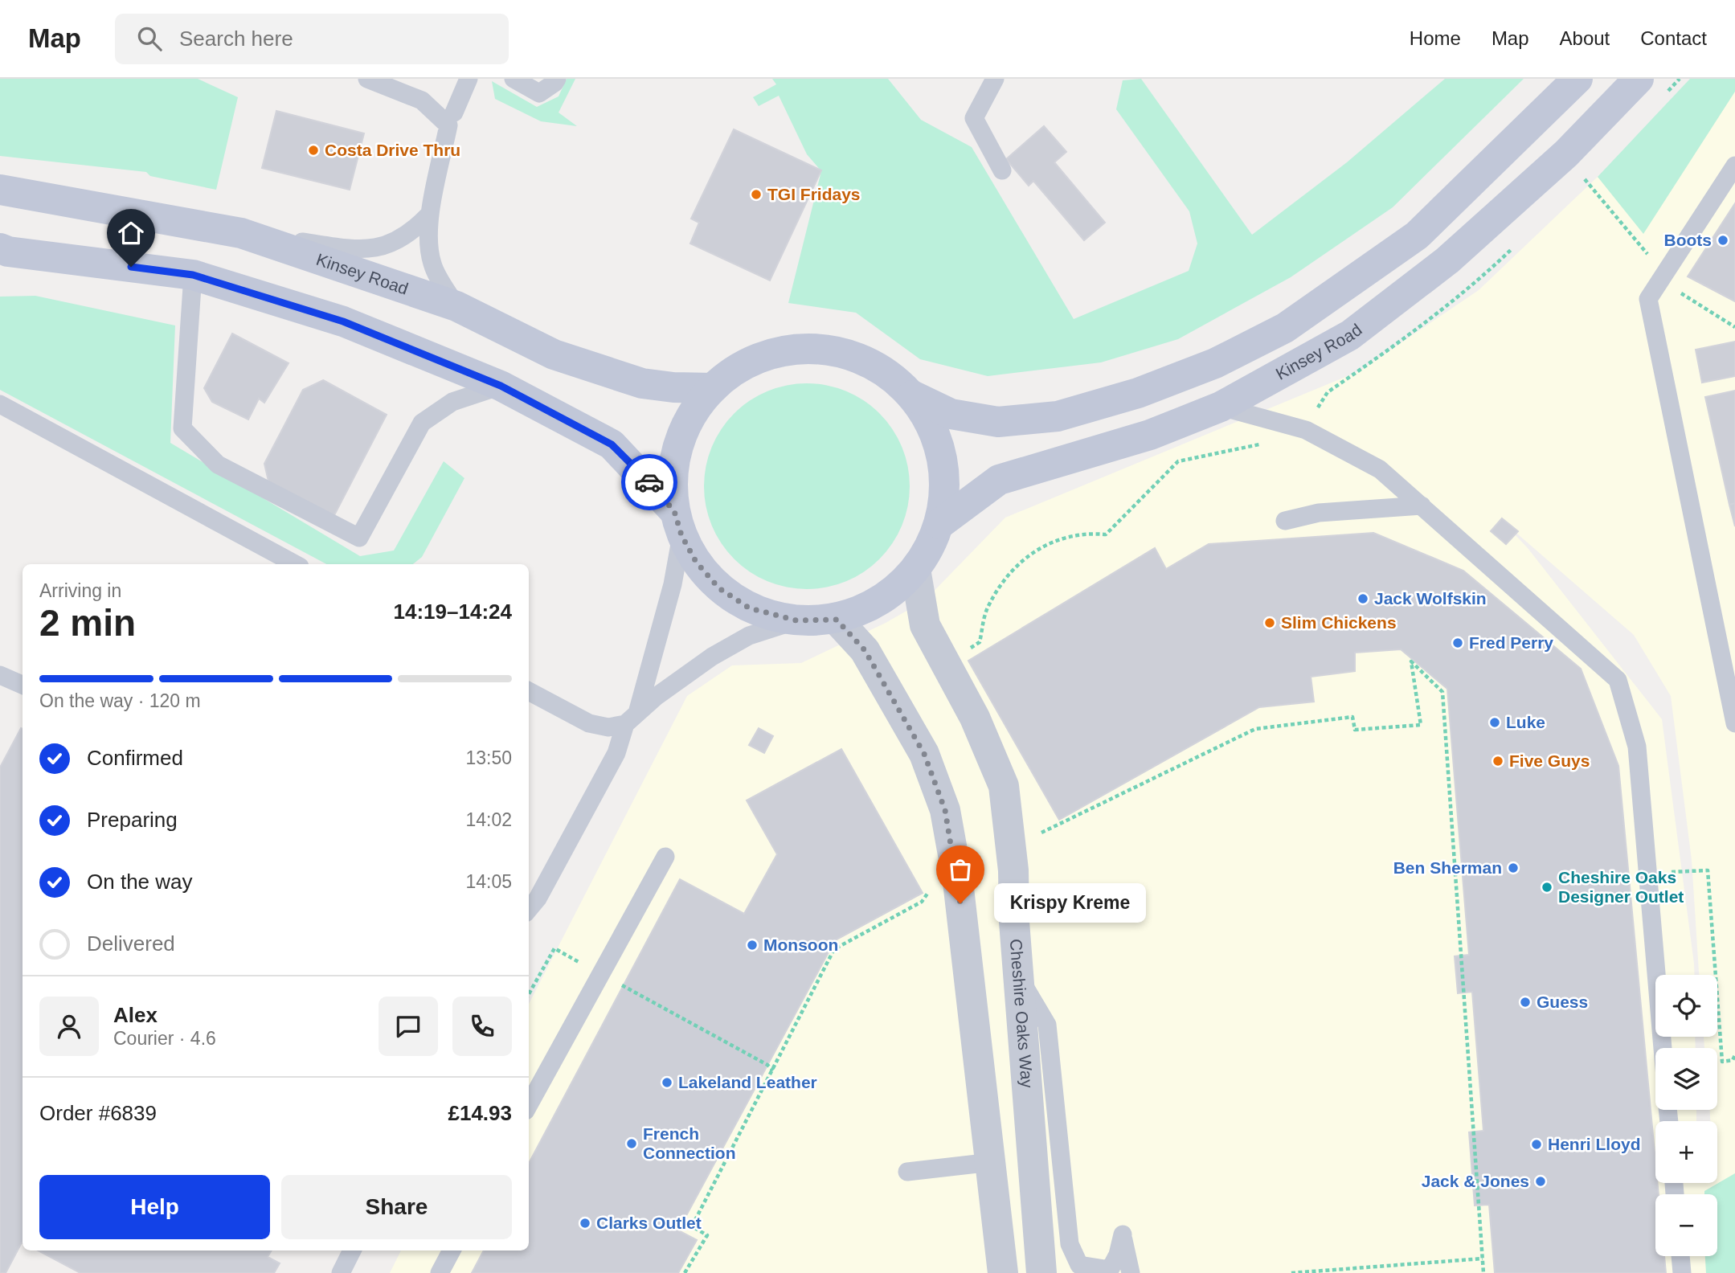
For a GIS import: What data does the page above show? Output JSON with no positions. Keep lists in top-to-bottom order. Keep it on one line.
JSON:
{"streets":{"main road":["Kinsey Road"],"street":["Cheshire Oaks Way"]},"places":["Costa Drive Thru","TGI Fridays","Boots","Jack Wolfskin","Slim Chickens","Fred Perry","Luke","Five Guys","Ben Sherman","Cheshire Oaks Designer Outlet","Krispy Kreme","Monsoon","Guess","Lakeland Leather","French Connection","Henri Lloyd","Jack & Jones","Clarks Outlet"],"page":{"header":"Map","search":"Search here","nav":["Home","Map","About","Contact"],"heading":["2 min","Arriving in","14:19–14:24"],"panel":["Alex","Courier · 4.6","Order #6839","£14.93"],"bar":"On the way · 120 m","list":[["Confirmed","13:50"],["Preparing","14:02"],["On the way","14:05"],"Delivered"],"bubble":"Krispy Kreme","map_buttons":["+","−"],"buttons":["Help","Share"]}}
